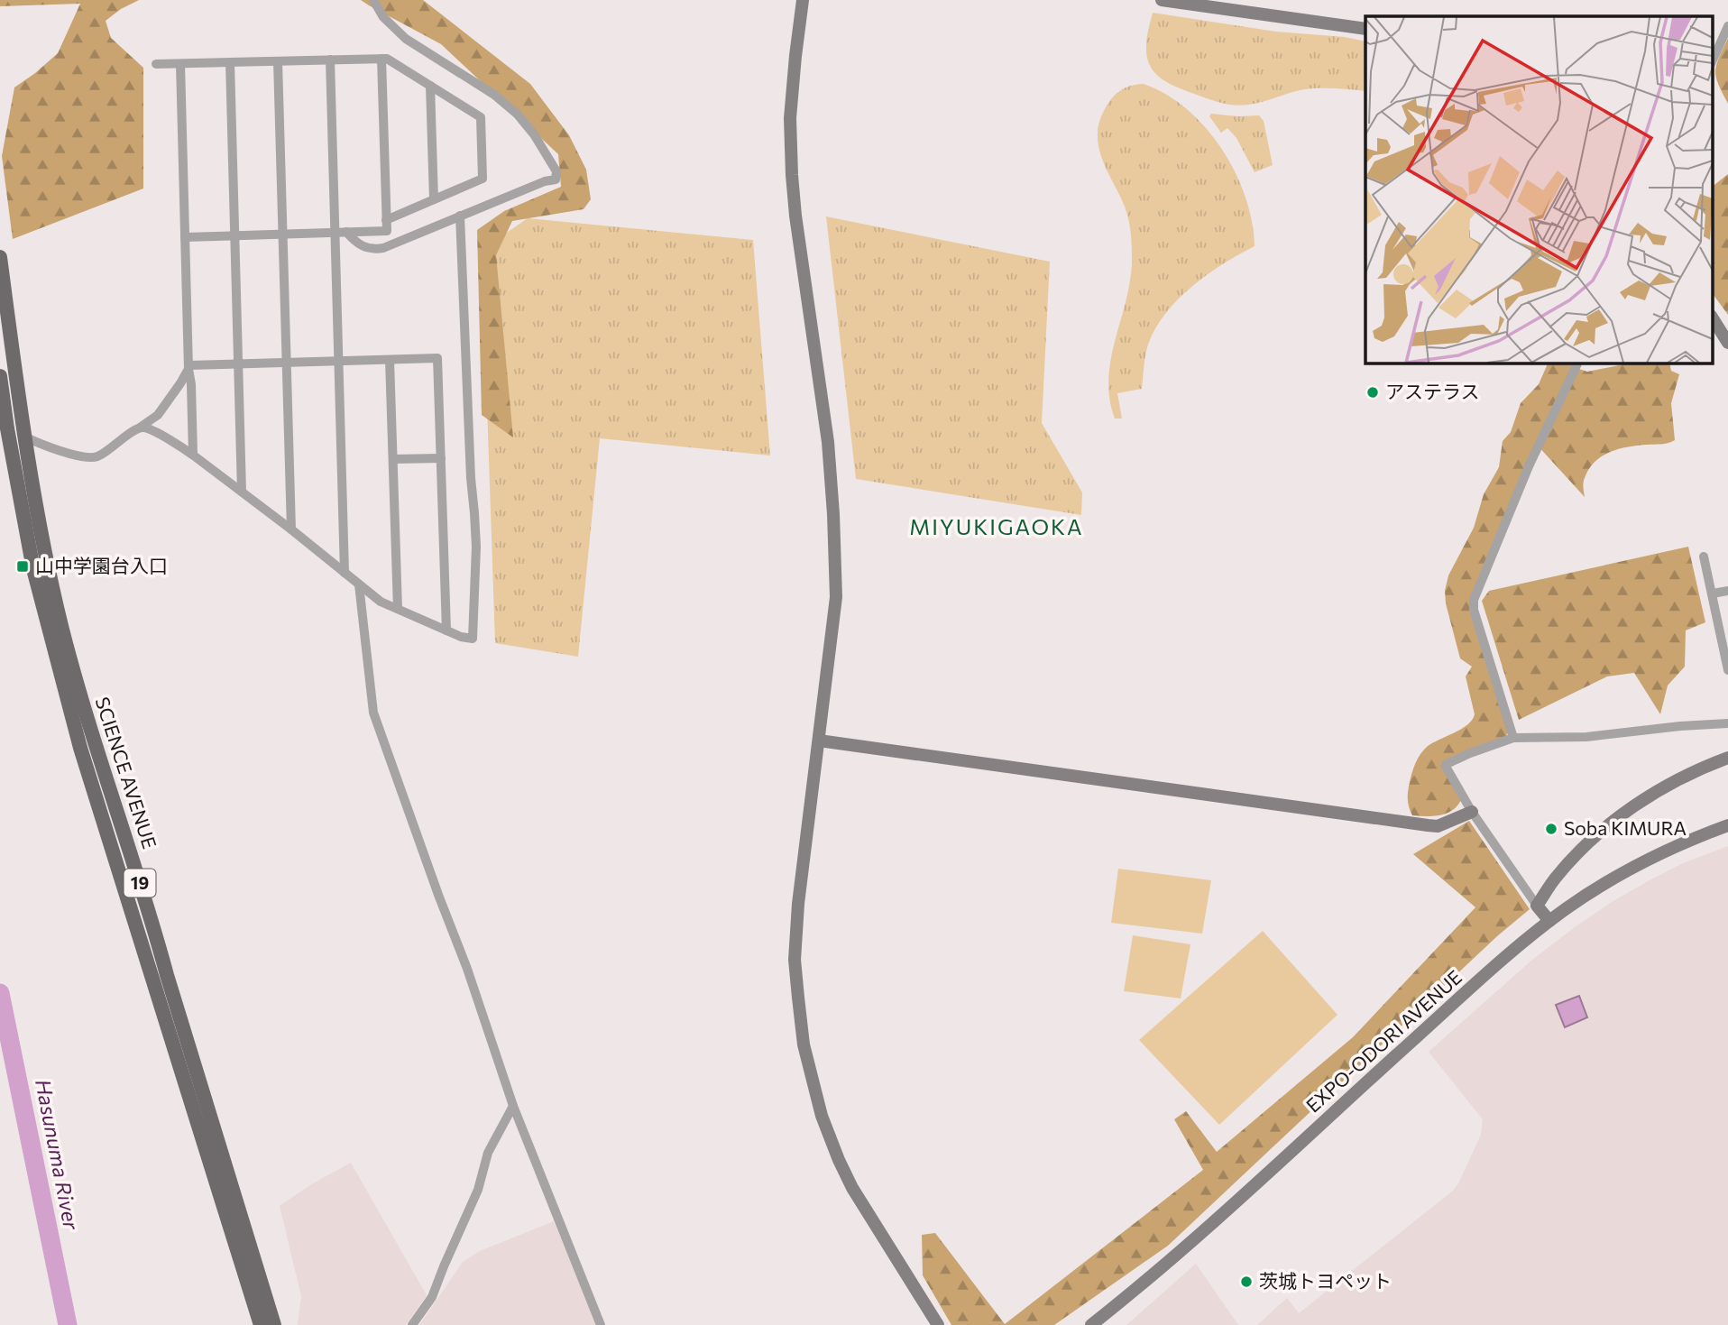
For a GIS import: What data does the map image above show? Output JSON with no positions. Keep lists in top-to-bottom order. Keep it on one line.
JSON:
{"streets":{"main road":["SCIENCE AVENUE","19"],"street":["EXPO-ODORI AVENUE"]},"districts":["MIYUKIGAOKA"],"water":["Hasunuma River"],"places":{"other":["アステラス","Soba KIMURA","茨城トヨペット"],"transit":["山中学園台入口"]}}
